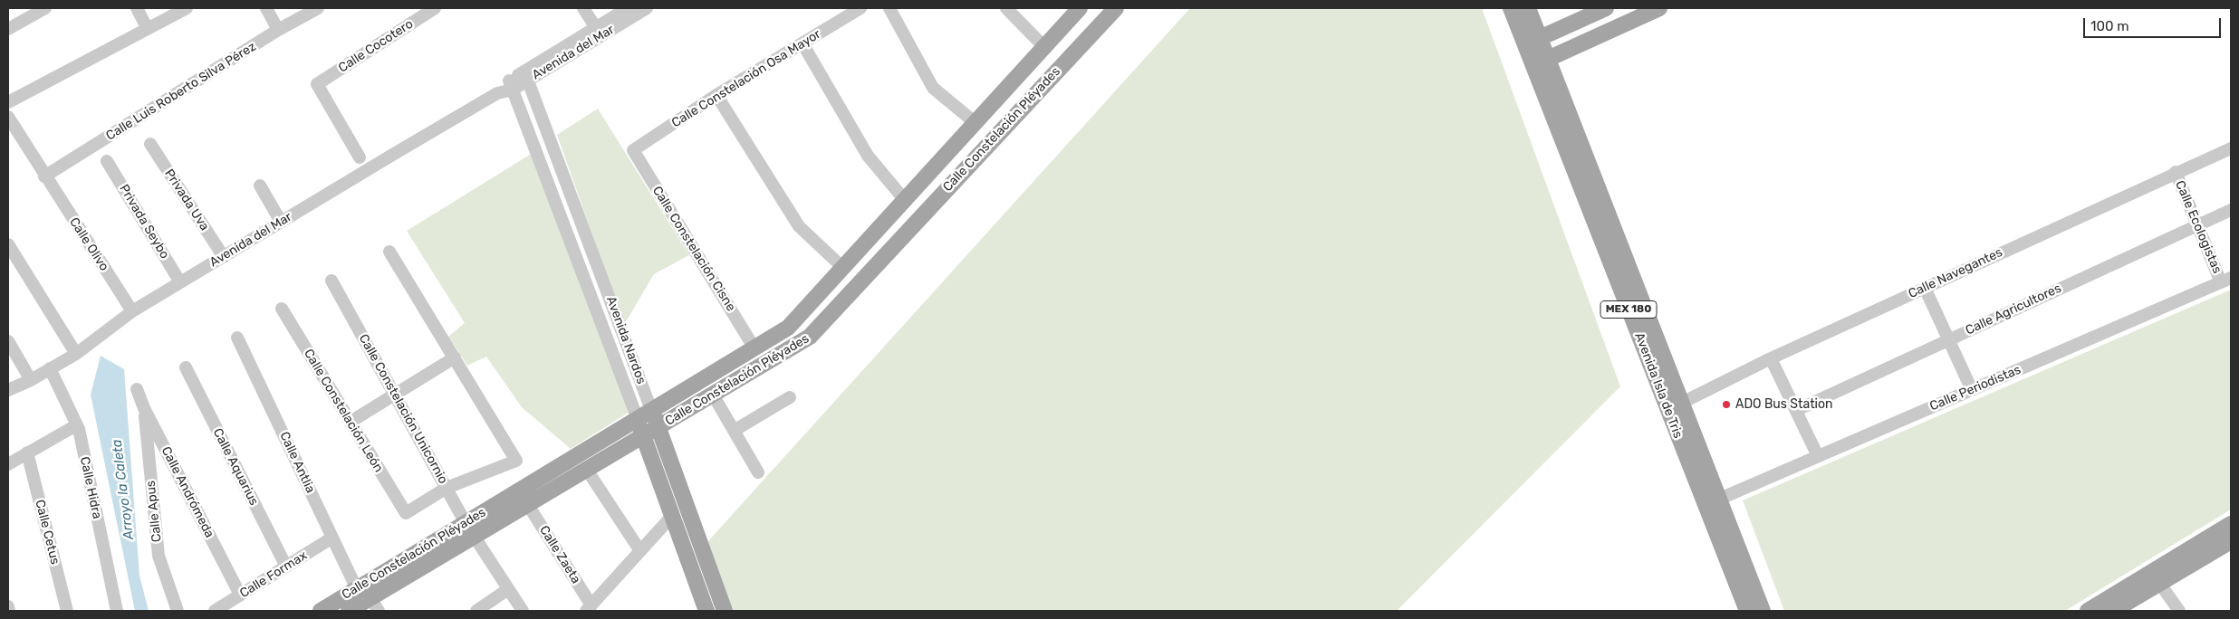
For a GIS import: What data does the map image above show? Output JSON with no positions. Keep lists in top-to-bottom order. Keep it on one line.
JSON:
{"streets":{"main road":["Calle Constelación Pléyades","MEX 180","Avenida Nardos","Avenida Isla de Tris"],"street":["Calle Cocotero","Avenida del Mar","Calle Constelación Osa Mayor","Calle Luis Roberto Silva Pérez","Privada Uva","Privada Seybo","Calle Ecologistas","Calle Olivo","Calle Constelación Cisne","Calle Navegantes","Calle Agricultores","Calle Periodistas","Calle Constelación Unicornio","Calle Constelación León","Calle Antlia","Calle Aquarius","Calle Hidra","Calle Andrómeda","Calle Apus","Calle Cetus","Calle Zaeta","Calle Formax"]},"crossings":[["Avenida del Mar","Privada Uva"],["Avenida del Mar","Privada Seybo"],["Avenida del Mar","Calle Olivo"],["Avenida del Mar","Avenida Nardos"],["Avenida del Mar","Calle Hidra"],["Calle Constelación Osa Mayor","Calle Constelación Cisne"],["Calle Luis Roberto Silva Pérez","Calle Olivo"],["Calle Constelación Pléyades","Calle Constelación Cisne"],["Calle Constelación Pléyades","Avenida Nardos"],["Calle Constelación Pléyades","Calle Constelación Unicornio"],["Calle Constelación Pléyades","Calle Antlia"],["Calle Constelación Pléyades","Calle Zaeta"],["Calle Ecologistas","Calle Navegantes"],["Calle Ecologistas","Calle Agricultores"],["Calle Ecologistas","Calle Periodistas"],["Calle Navegantes","Avenida Isla de Tris"],["Avenida Isla de Tris","Calle Periodistas"],["Calle Constelación Unicornio","Calle Constelación León"],["Calle Antlia","Calle Formax"],["Calle Aquarius","Calle Formax"],["Calle Andrómeda","Calle Apus"],["Calle Andrómeda","Calle Formax"]],"water":["Arroyo la Caleta"],"places":["ADO Bus Station"],"scale_bar":"100 m"}
